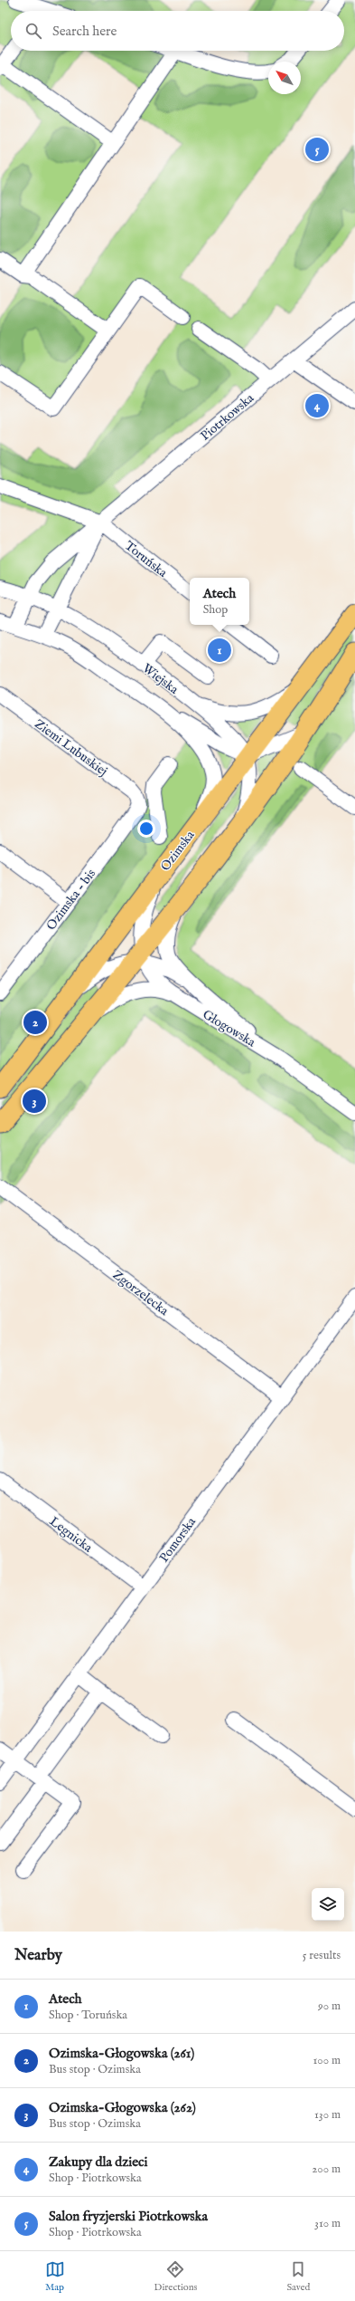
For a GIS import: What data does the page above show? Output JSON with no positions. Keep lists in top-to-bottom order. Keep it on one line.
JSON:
{"streets":{"main road":["Ozimska"],"street":["Piotrkowska","Toruńska","Wiejska","Ziemi Lubuskiej","Ozimska - bis","Głogowska","Zgorzelecka","Legnicka","Pomorska"]},"crossings":[["Piotrkowska","Toruńska"],["Piotrkowska","Wiejska"],["Wiejska","Ozimska"],["Ziemi Lubuskiej","Ozimska - bis"],["Zgorzelecka","Pomorska"],["Legnicka","Pomorska"]],"north":"top left","page":{"search":"Search here","pins":["5","4","1","2","3"],"popup":["Atech","Shop"],"heading":["Nearby","5 results"],"list":[{"mark":"1","name":"Atech","note":"Shop · Toruńska","value":"90 m"},{"mark":"2","name":"Ozimska-Głogowska (261)","note":"Bus stop · Ozimska","value":"100 m"},{"mark":"3","name":"Ozimska-Głogowska (262)","note":"Bus stop · Ozimska","value":"130 m"},{"mark":"4","name":"Zakupy dla dzieci","note":"Shop · Piotrkowska","value":"200 m"},{"mark":"5","name":"Salon fryzjerski Piotrkowska","note":"Shop · Piotrkowska","value":"310 m"}],"nav":["Map","Directions","Saved"]}}
